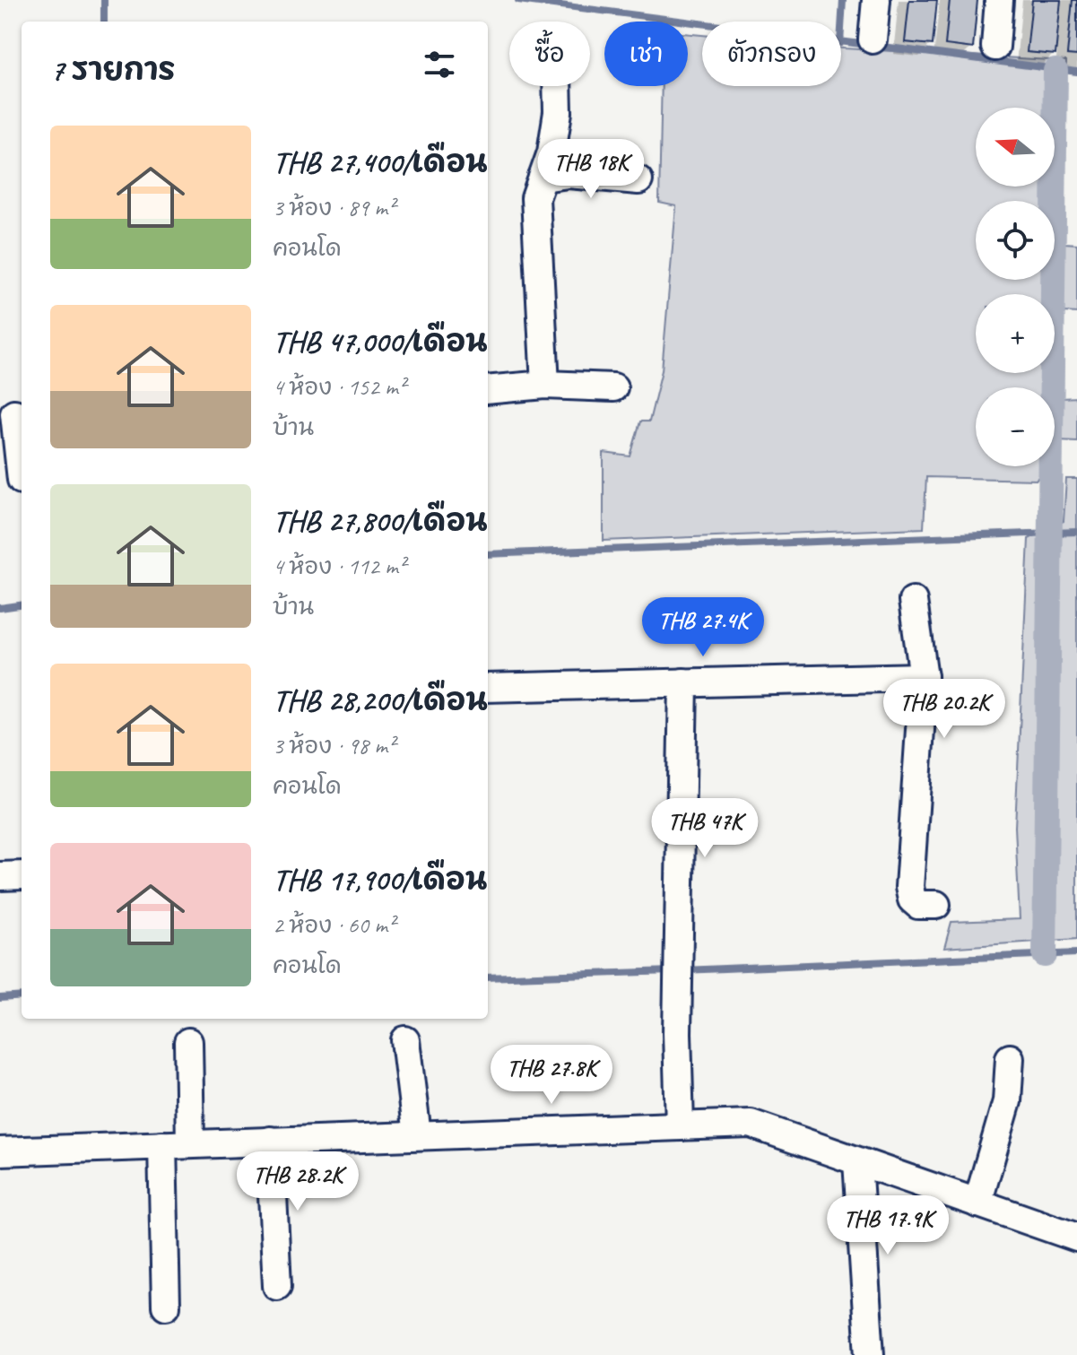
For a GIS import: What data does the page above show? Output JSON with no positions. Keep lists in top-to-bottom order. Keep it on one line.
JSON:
{"north":"left","page":{"chip":["ซื้อ","เช่า","ตัวกรอง"],"heading":"7 รายการ","map_buttons":["+","−"],"list":[{"name":"THB 27,400/เดือน","note":"3 ห้อง · 89 m² · คอนโด"},{"name":"THB 47,000/เดือน","note":"4 ห้อง · 152 m² · บ้าน"},{"name":"THB 27,800/เดือน","note":"4 ห้อง · 112 m² · บ้าน"},{"name":"THB 28,200/เดือน","note":"3 ห้อง · 98 m² · คอนโด"},{"name":"THB 17,900/เดือน","note":"2 ห้อง · 60 m² · คอนโด"}],"price":["THB 18K","THB 27.4K","THB 20.2K","THB 47K","THB 27.8K","THB 28.2K","THB 17.9K"]}}
